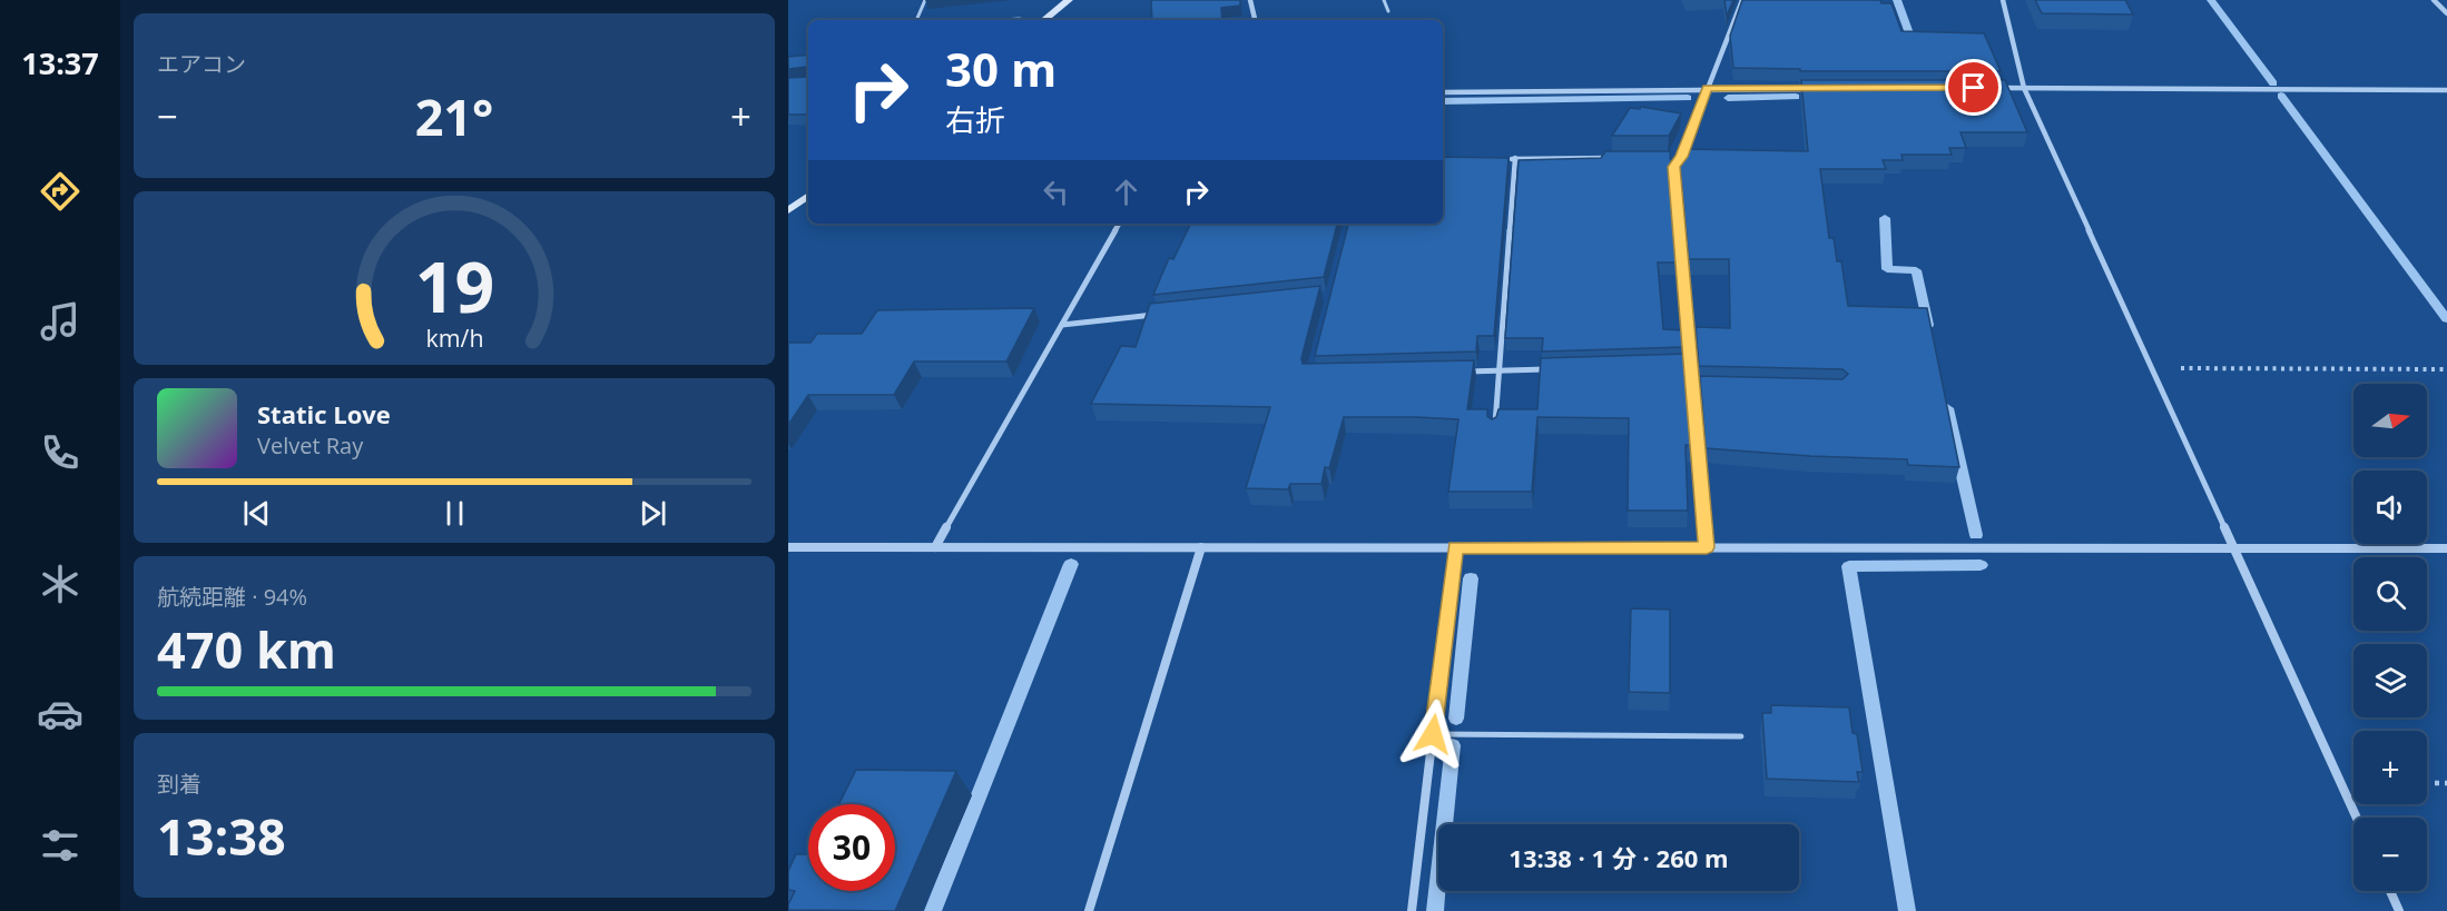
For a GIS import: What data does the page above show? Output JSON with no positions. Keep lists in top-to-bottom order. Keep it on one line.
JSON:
{"north":"right","page":{"tabs":"13:37","tile":["エアコン",["航続距離 · 94%","470 km"],["到着","13:38"]],"turn":["30 m","右折"],"heat":["−","21°","+"],"map_buttons":["+","−"],"song":["Static Love","Velvet Ray"],"limit":"30","trip":"13:38 · 1 分 · 260 m","gauge":["19","km/h"]}}
